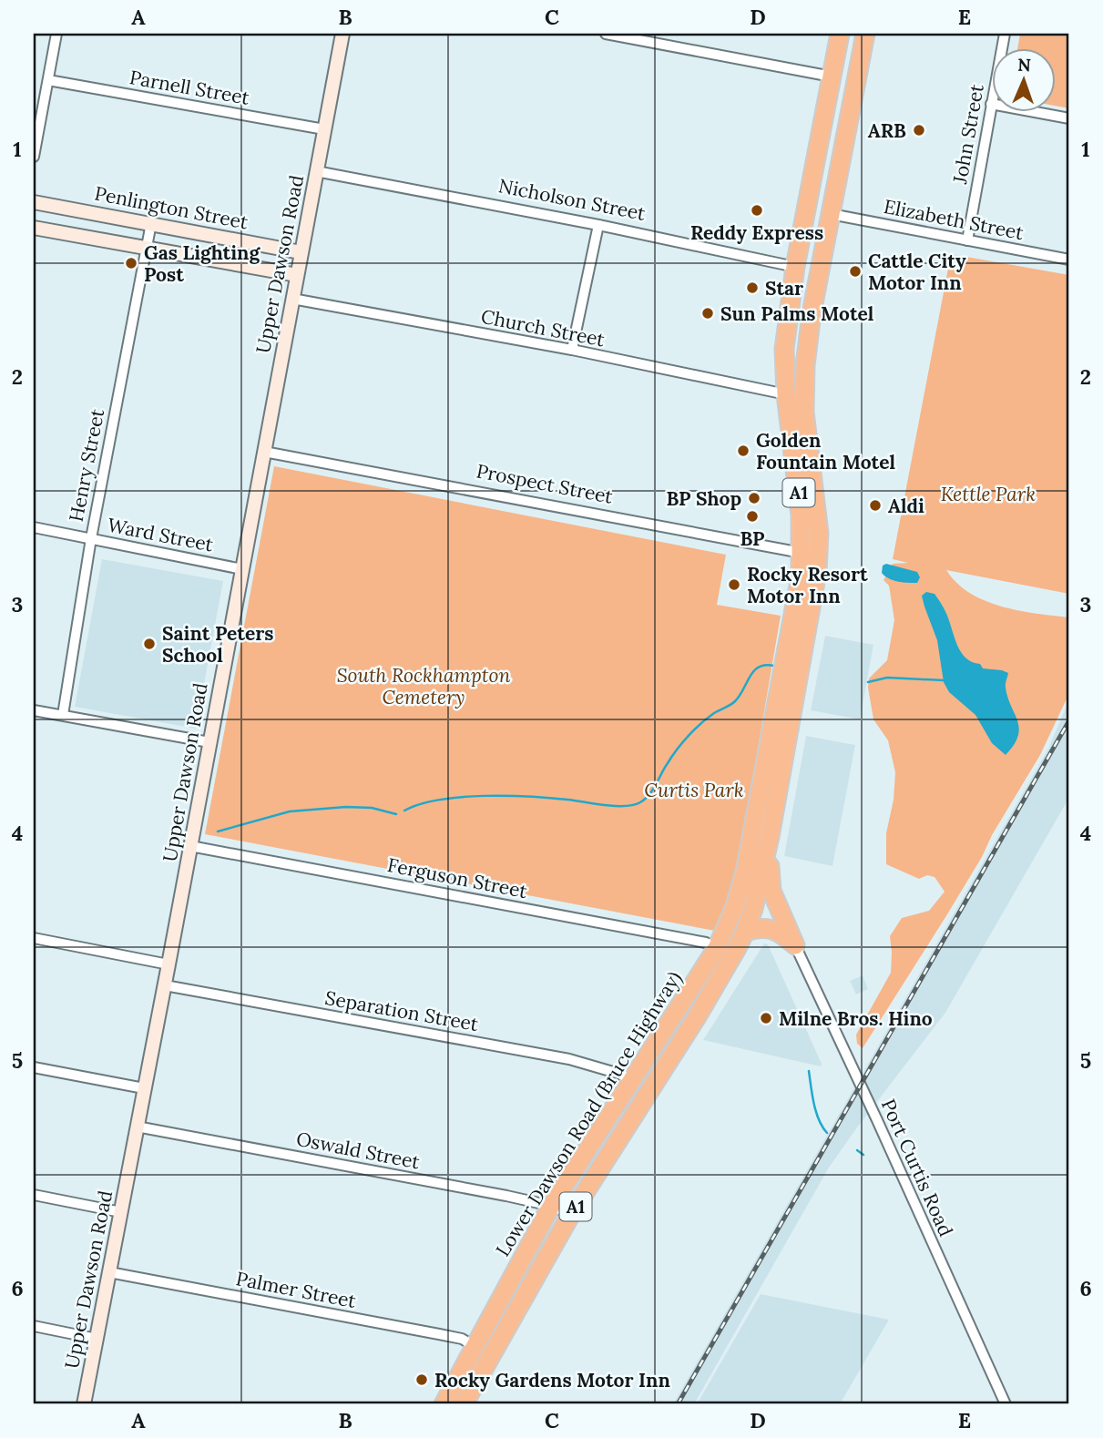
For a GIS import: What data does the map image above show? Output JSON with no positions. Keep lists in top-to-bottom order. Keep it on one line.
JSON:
{"streets":{"highway":["Nicholson Street","A1","Lower Dawson Road (Bruce Highway)"],"street":["Parnell Street","John Street","Penlington Street","Elizabeth Street","Upper Dawson Road","Church Street","Henry Street","Prospect Street","Ward Street","Ferguson Street","Separation Street","Oswald Street","Port Curtis Road","Palmer Street"]},"crossings":[["Parnell Street","Upper Dawson Road"],["John Street","Elizabeth Street"],["Nicholson Street","Upper Dawson Road"],["Nicholson Street","A1"],["Penlington Street","Upper Dawson Road"],["Penlington Street","Henry Street"],["Elizabeth Street","A1"],["Upper Dawson Road","Church Street"],["Upper Dawson Road","Prospect Street"],["Upper Dawson Road","Ward Street"],["Upper Dawson Road","Ferguson Street"],["Upper Dawson Road","Separation Street"],["Upper Dawson Road","Oswald Street"],["Upper Dawson Road","Palmer Street"],["Church Street","A1"],["Henry Street","Ward Street"],["Prospect Street","A1"],["A1","Ferguson Street"],["A1","Lower Dawson Road (Bruce Highway)"],["Ferguson Street","Lower Dawson Road (Bruce Highway)"],["Separation Street","Lower Dawson Road (Bruce Highway)"],["Lower Dawson Road (Bruce Highway)","Oswald Street"],["Lower Dawson Road (Bruce Highway)","Palmer Street"]],"parks":["Kettle Park","South Rockhampton Cemetery","Curtis Park"],"places":["ARB","Reddy Express","Gas Lighting Post","Cattle City Motor Inn","Star","Sun Palms Motel","Golden Fountain Motel","BP Shop","Aldi","BP","Rocky Resort Motor Inn","Saint Peters School","Milne Bros. Hino","Rocky Gardens Motor Inn"],"north":"top","grid":{"columns":["A","B","C","D","E"],"rows":["1","2","3","4","5","6"]}}
